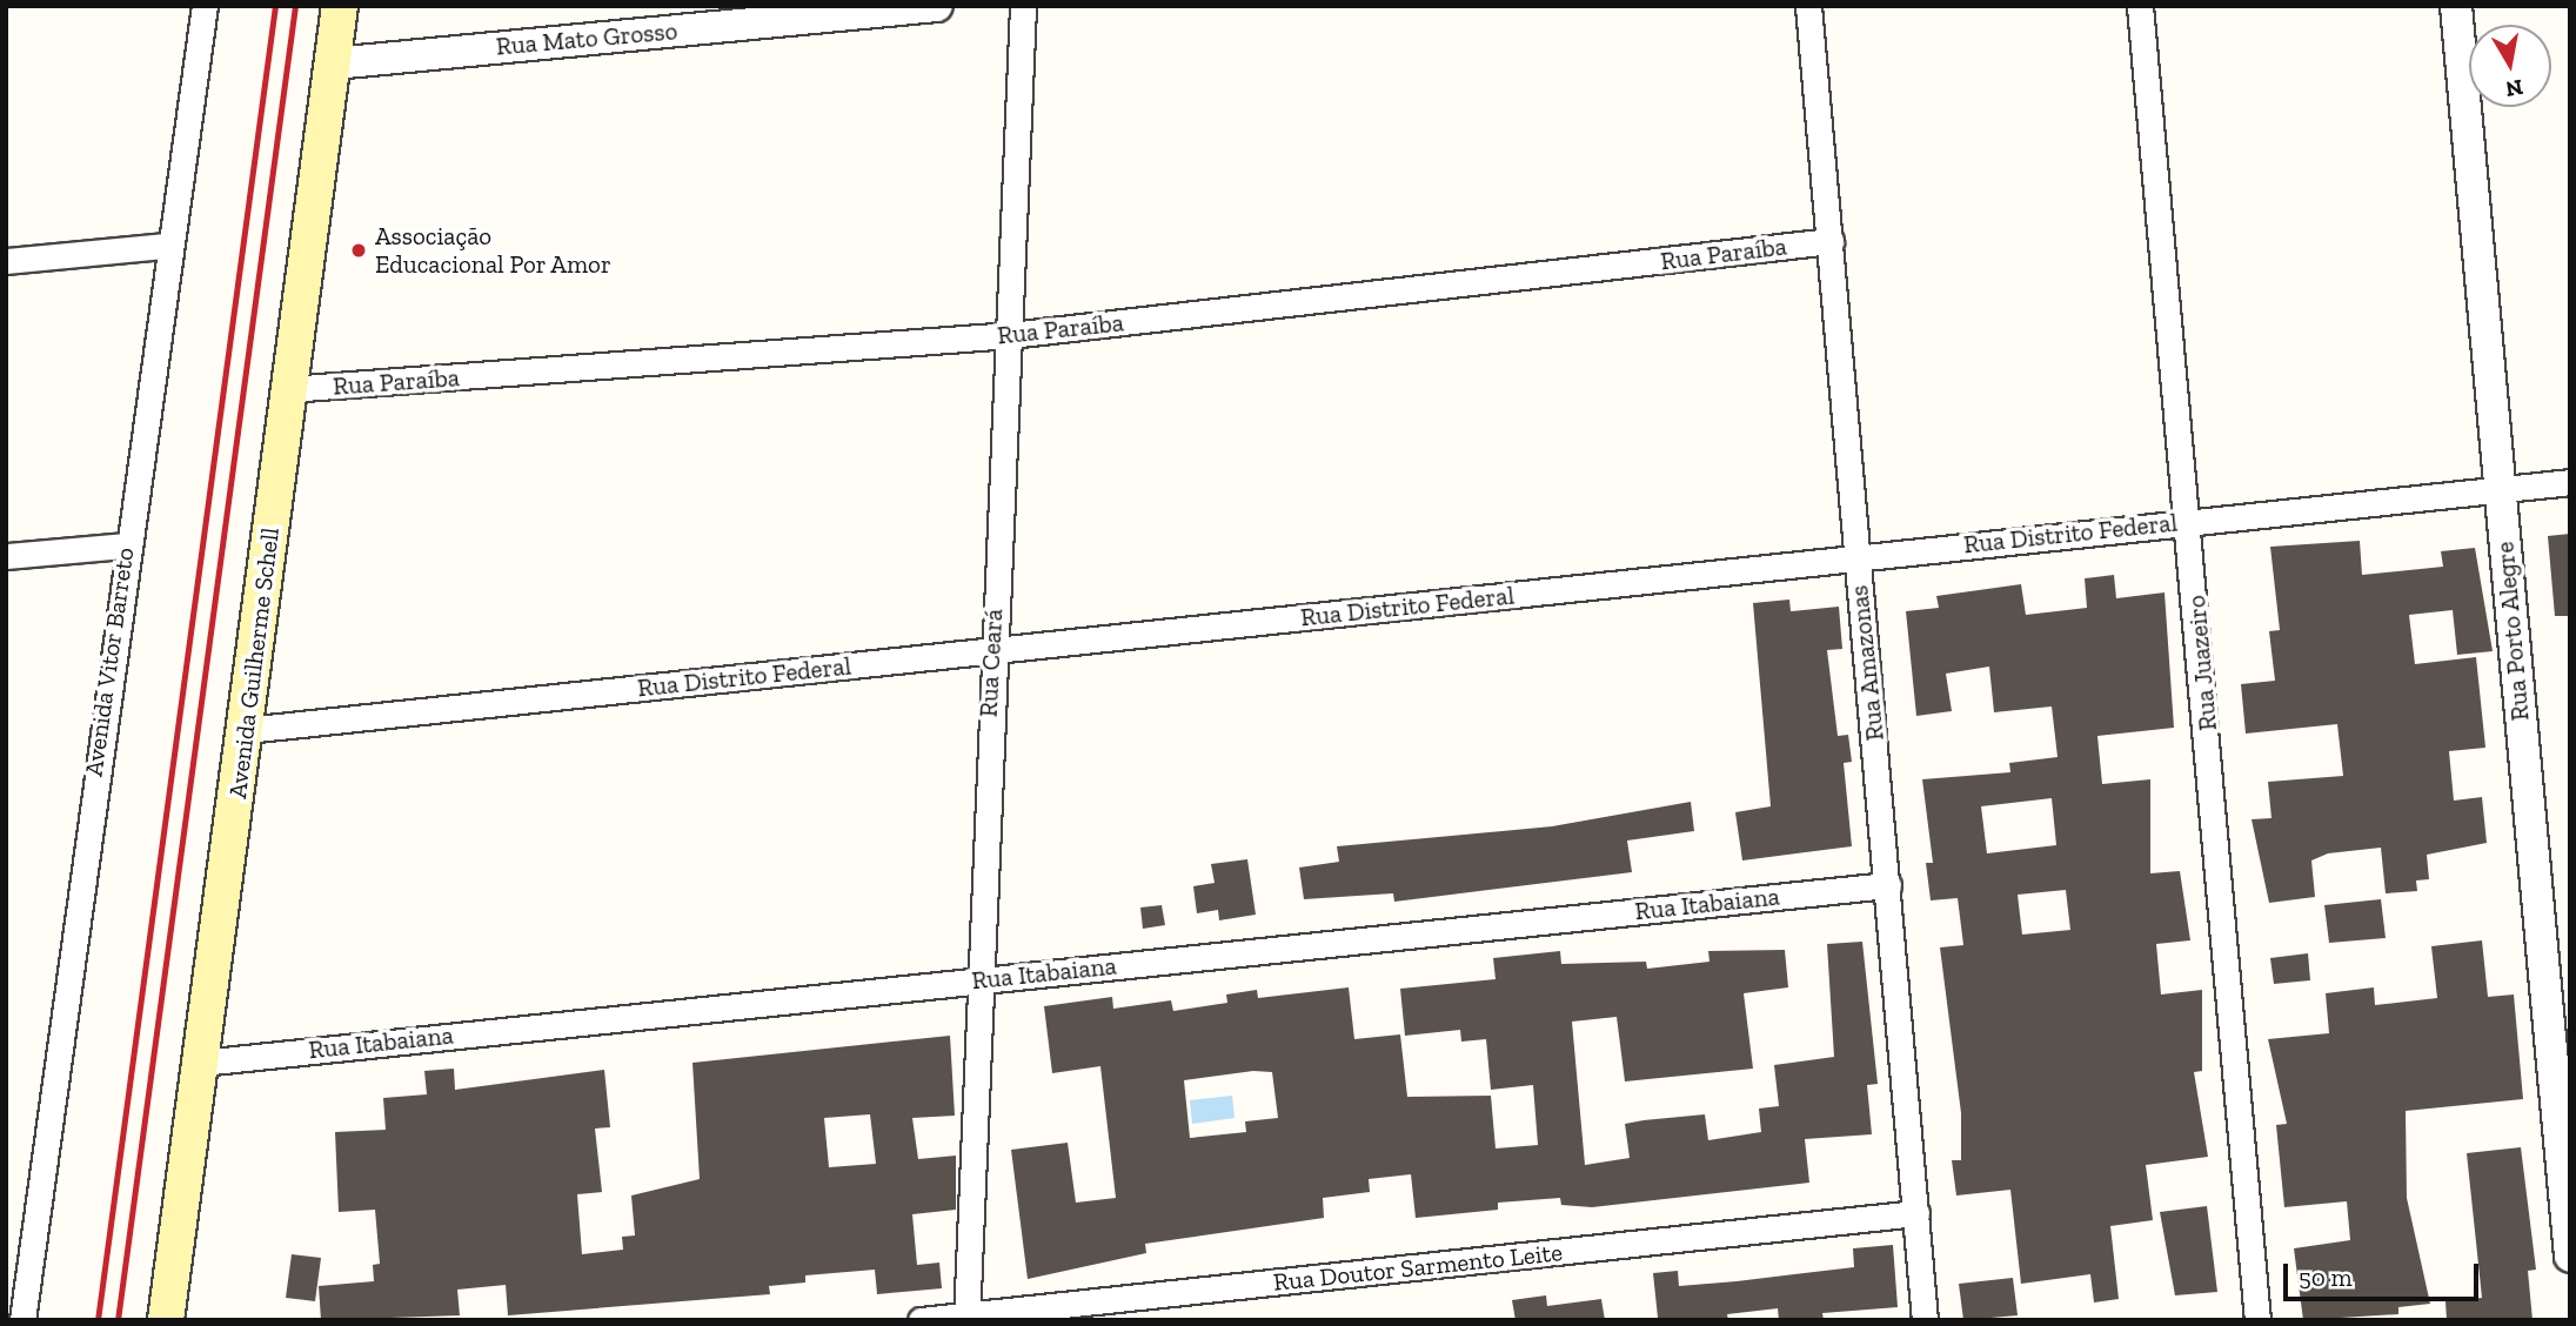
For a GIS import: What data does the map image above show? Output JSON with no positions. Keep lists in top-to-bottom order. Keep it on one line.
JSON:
{"streets":{"main road":["Avenida Guilherme Schell"],"street":["Rua Mato Grosso","Rua Paraíba","Rua Distrito Federal","Rua Porto Alegre","Avenida Vitor Barreto","Rua Ceará","Rua Amazonas","Rua Juazeiro","Rua Itabaiana","Rua Doutor Sarmento Leite"]},"crossings":[["Rua Mato Grosso","Avenida Guilherme Schell"],["Rua Paraíba","Avenida Guilherme Schell"],["Rua Paraíba","Rua Ceará"],["Rua Paraíba","Rua Amazonas"],["Rua Distrito Federal","Rua Porto Alegre"],["Rua Distrito Federal","Avenida Guilherme Schell"],["Rua Distrito Federal","Rua Ceará"],["Rua Distrito Federal","Rua Amazonas"],["Rua Distrito Federal","Rua Juazeiro"],["Avenida Guilherme Schell","Rua Itabaiana"],["Rua Ceará","Rua Itabaiana"],["Rua Ceará","Rua Doutor Sarmento Leite"],["Rua Amazonas","Rua Itabaiana"],["Rua Amazonas","Rua Doutor Sarmento Leite"]],"places":["Associação Educacional Por Amor"],"scale_bar":"50 m","north":"bottom"}
